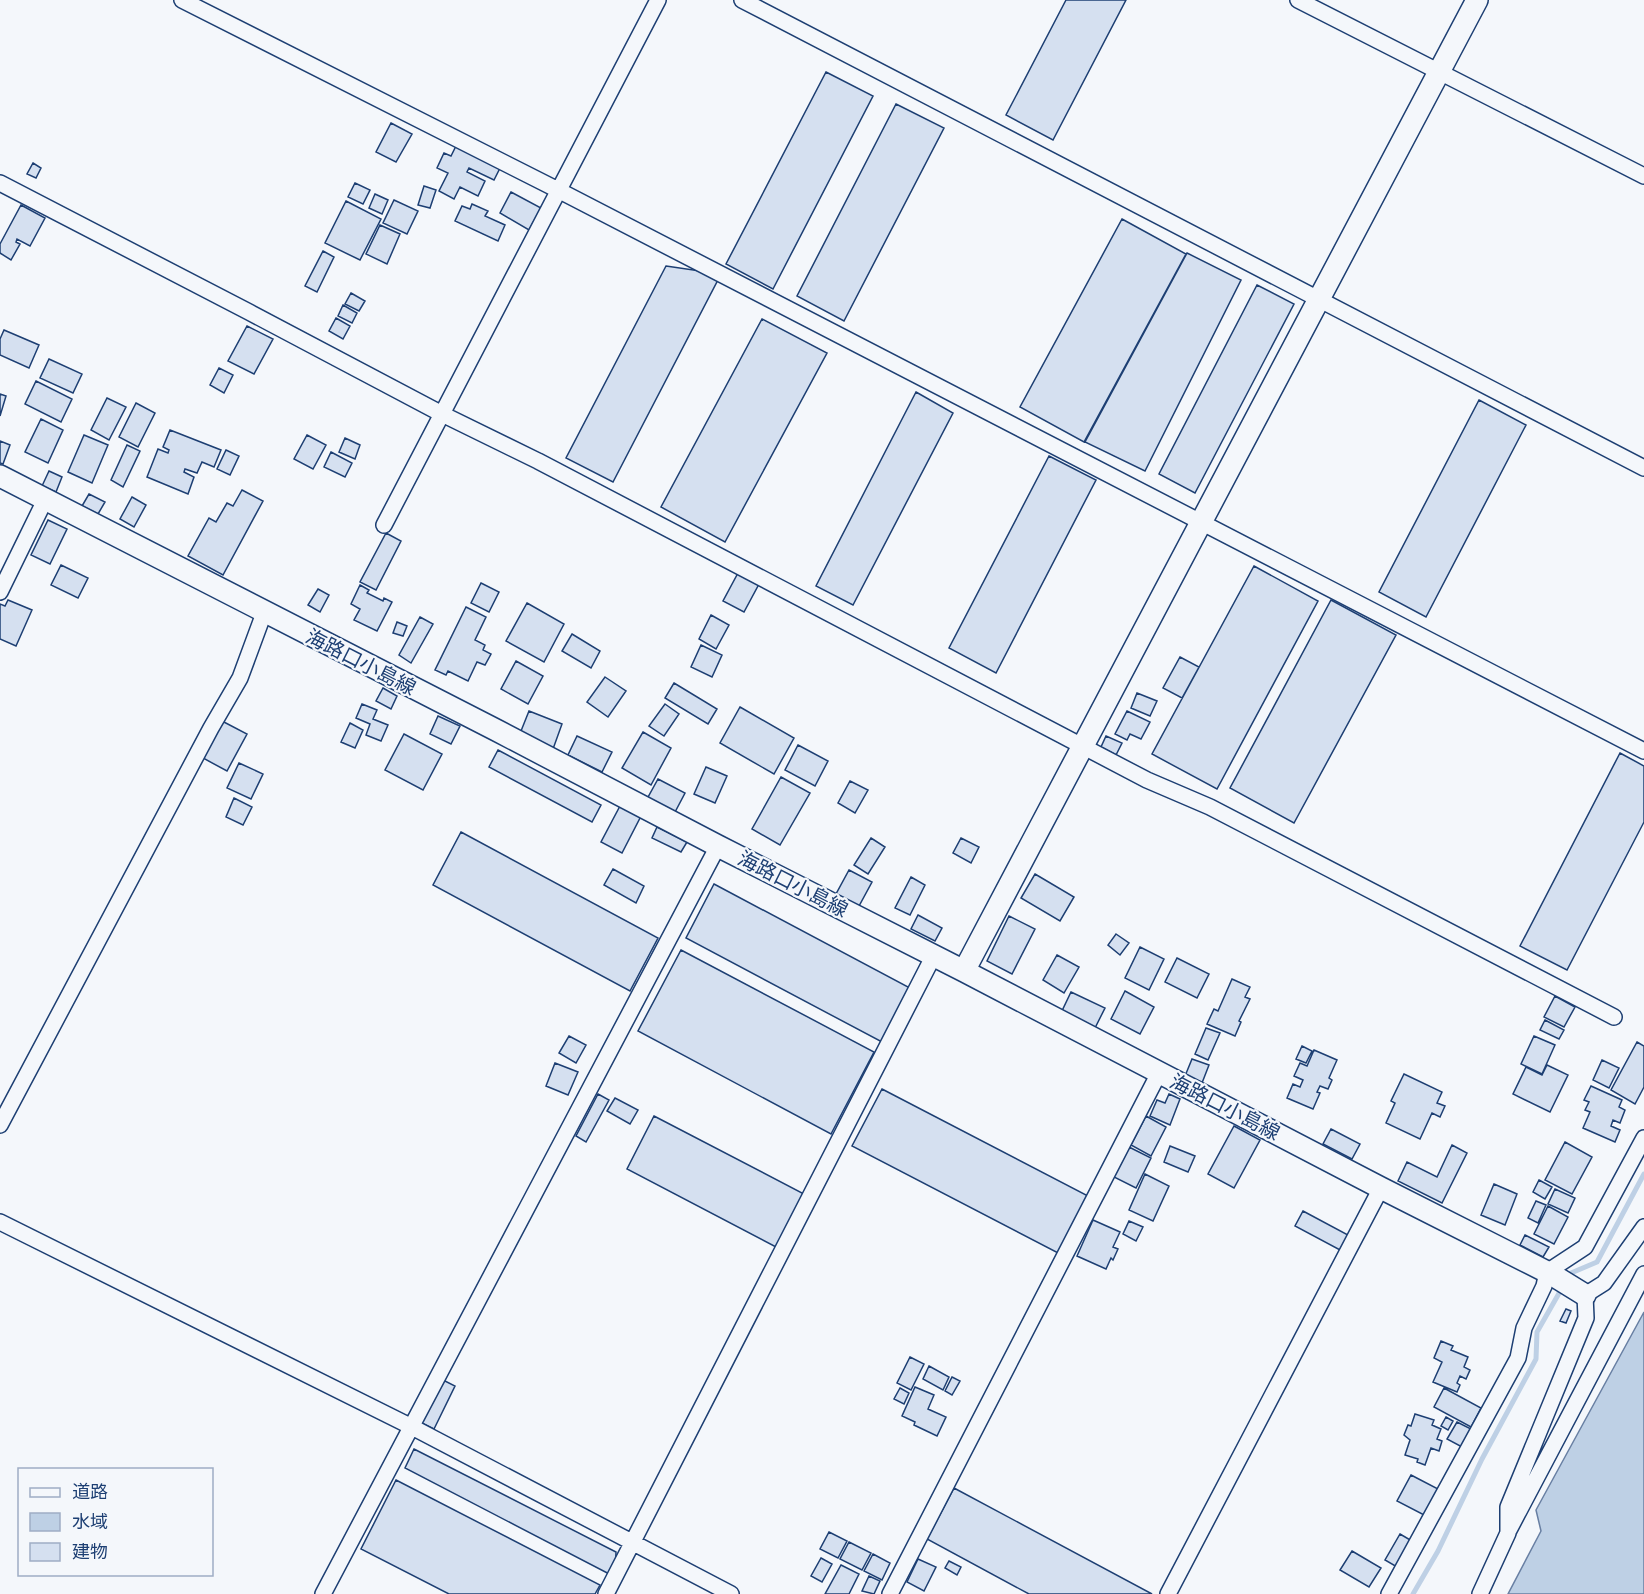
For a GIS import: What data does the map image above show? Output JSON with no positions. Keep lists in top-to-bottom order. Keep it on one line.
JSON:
{"streets":{"main road":["海路口小島線"]},"legend":["道路","水域","建物"]}
